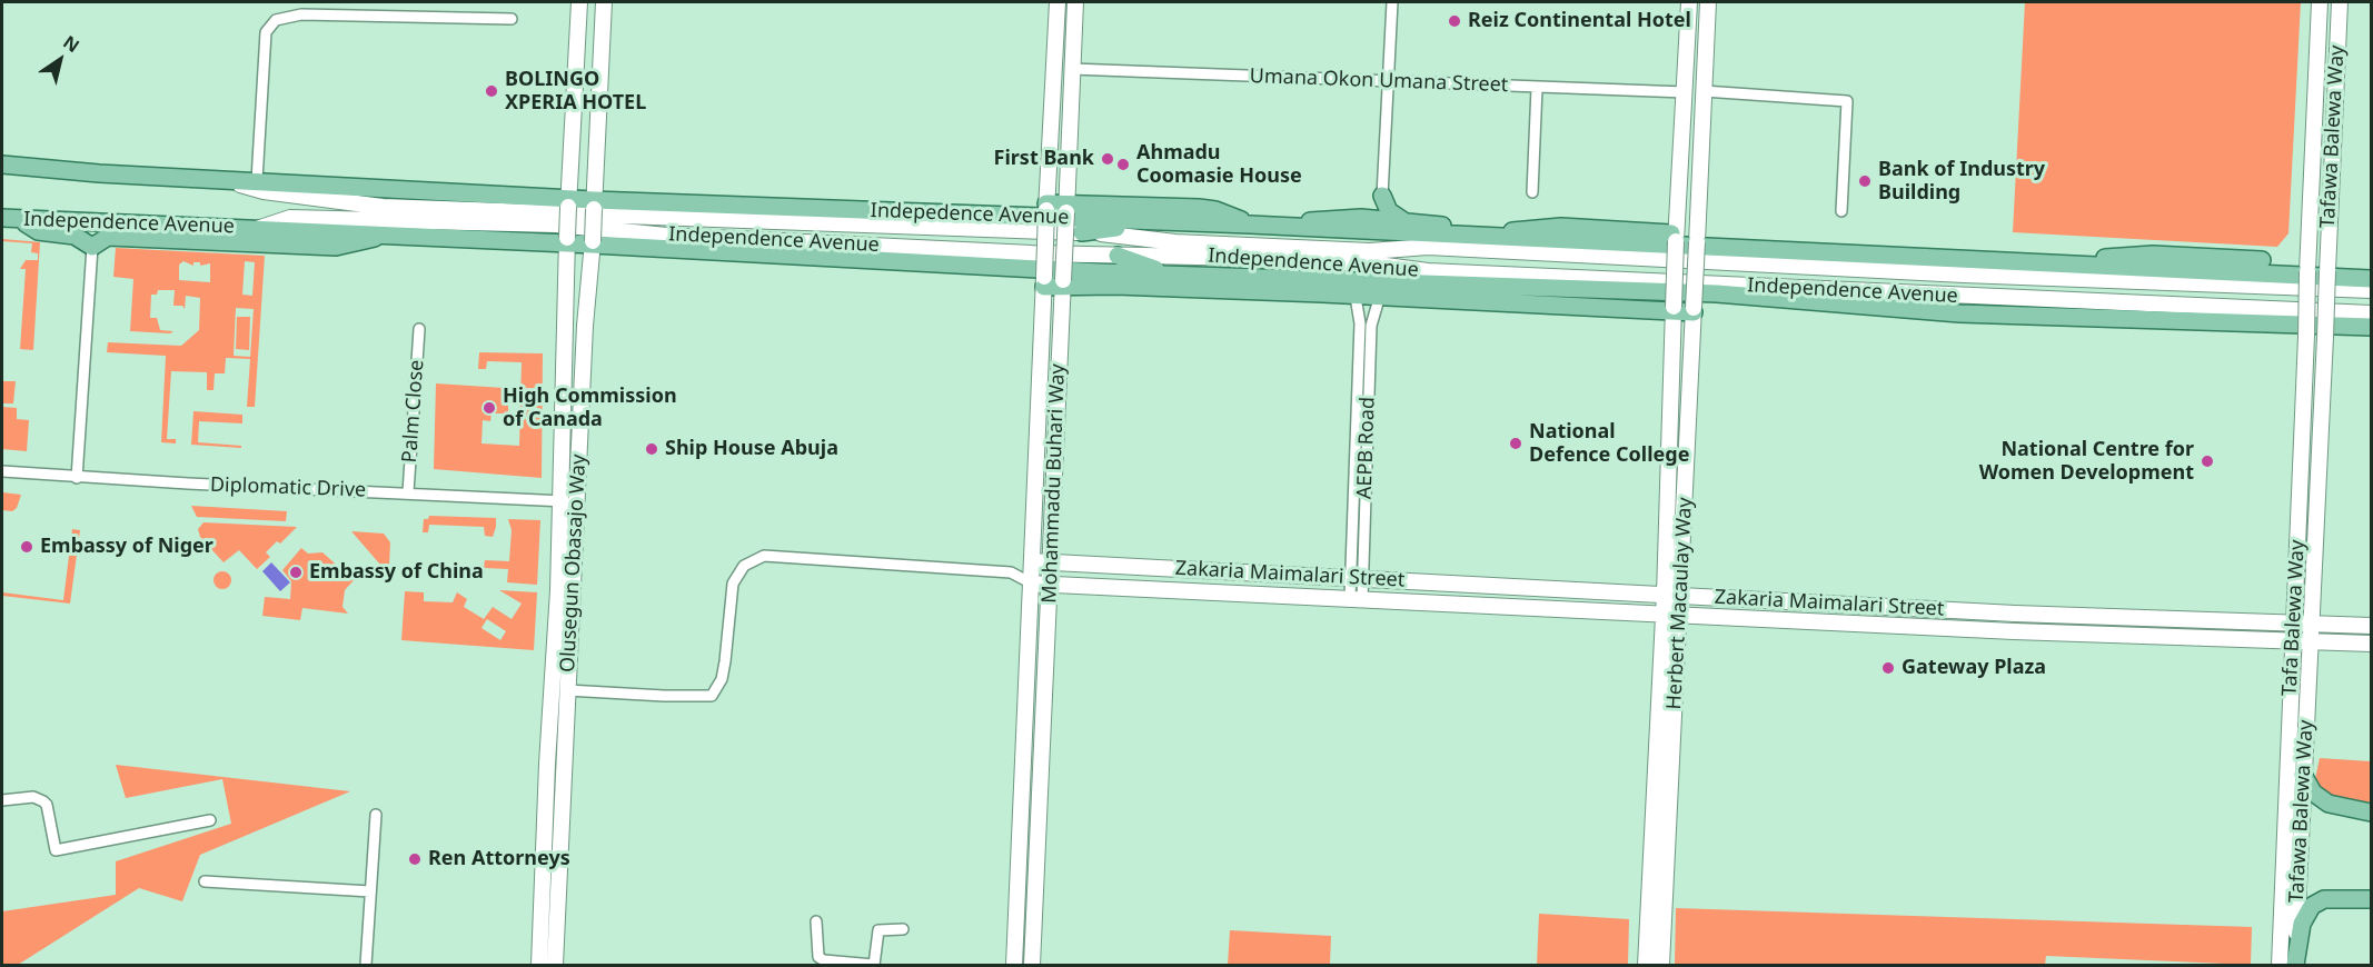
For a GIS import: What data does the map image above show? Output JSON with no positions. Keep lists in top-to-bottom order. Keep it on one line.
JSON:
{"streets":{"main road":["Tafawa Balewa Way","Indepedence Avenue","Independence Avenue","Mohammadu Buhari Way","Olusegun Obasajo Way","Zakaria Maimalari Street","Herbert Macaulay Way","Tafa Balewa Way"],"street":["Umana Okon Umana Street","Palm Close","AEPB Road","Diplomatic Drive"]},"crossings":[["Umana Okon Umana Street","Mohammadu Buhari Way"],["Umana Okon Umana Street","Herbert Macaulay Way"],["Tafawa Balewa Way","Zakaria Maimalari Street"],["Indepedence Avenue","Independence Avenue"],["Independence Avenue","Olusegun Obasajo Way"],["Palm Close","Diplomatic Drive"],["AEPB Road","Zakaria Maimalari Street"],["Mohammadu Buhari Way","Zakaria Maimalari Street"],["Diplomatic Drive","Olusegun Obasajo Way"],["Olusegun Obasajo Way","Zakaria Maimalari Street"],["Zakaria Maimalari Street","Herbert Macaulay Way"],["Zakaria Maimalari Street","Tafa Balewa Way"]],"places":["Reiz Continental Hotel","BOLINGO XPERIA HOTEL","First Bank","Ahmadu Coomasie House","Bank of Industry Building","High Commission of Canada","National Defence College","Ship House Abuja","National Centre for Women Development","Embassy of Niger","Embassy of China","Gateway Plaza","Ren Attorneys"],"north":"top right"}
